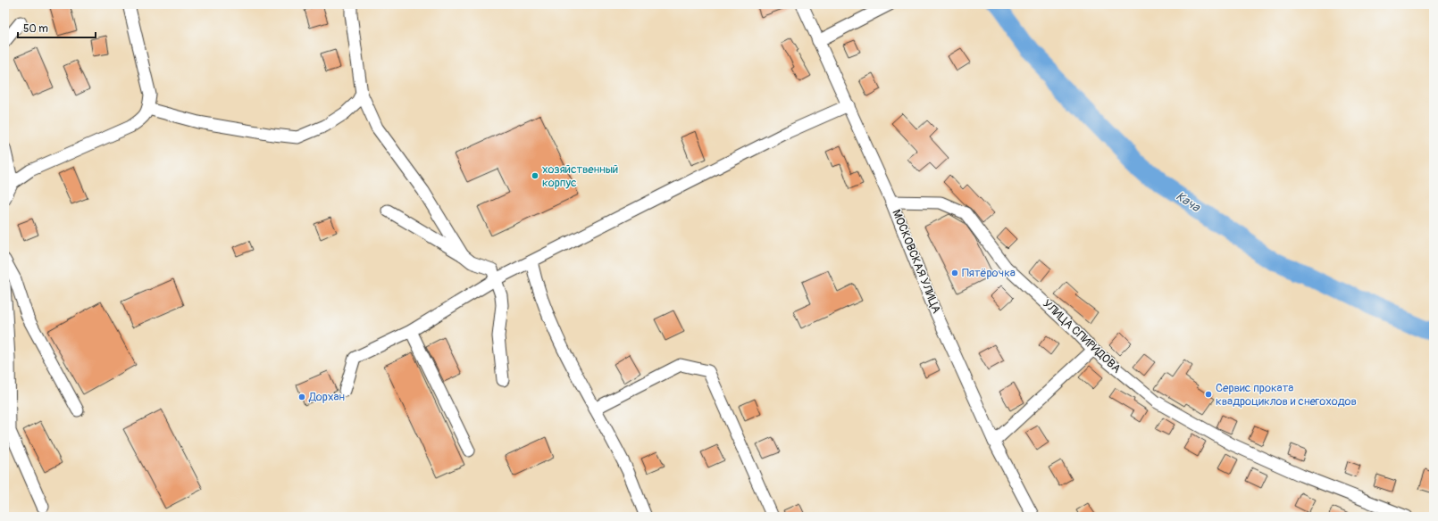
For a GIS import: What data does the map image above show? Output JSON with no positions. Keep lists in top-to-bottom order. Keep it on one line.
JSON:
{"streets":{"street":["МОСКОВСКАЯ УЛИЦА","УЛИЦА СПИРИДОВА"]},"crossings":[["МОСКОВСКАЯ УЛИЦА","УЛИЦА СПИРИДОВА"]],"water":["Кача"],"places":["хозяйственный корпус","Пятёрочка","Сервис проката квадроциклов и снегоходов","Дорхан"],"scale_bar":"50 m"}
